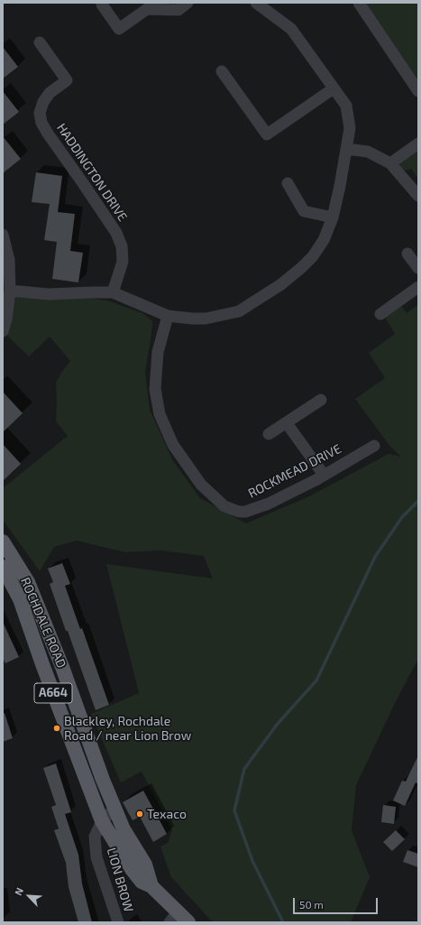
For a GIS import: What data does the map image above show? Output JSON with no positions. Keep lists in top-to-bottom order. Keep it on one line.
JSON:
{"streets":{"main road":["ROCHDALE ROAD","A664"],"street":["HADDINGTON DRIVE","ROCKMEAD DRIVE","LION BROW"]},"crossings":[["ROCHDALE ROAD","LION BROW"]],"places":["Blackley, Rochdale Road / near Lion Brow","Texaco"],"scale_bar":"50 m","north":"top left"}
